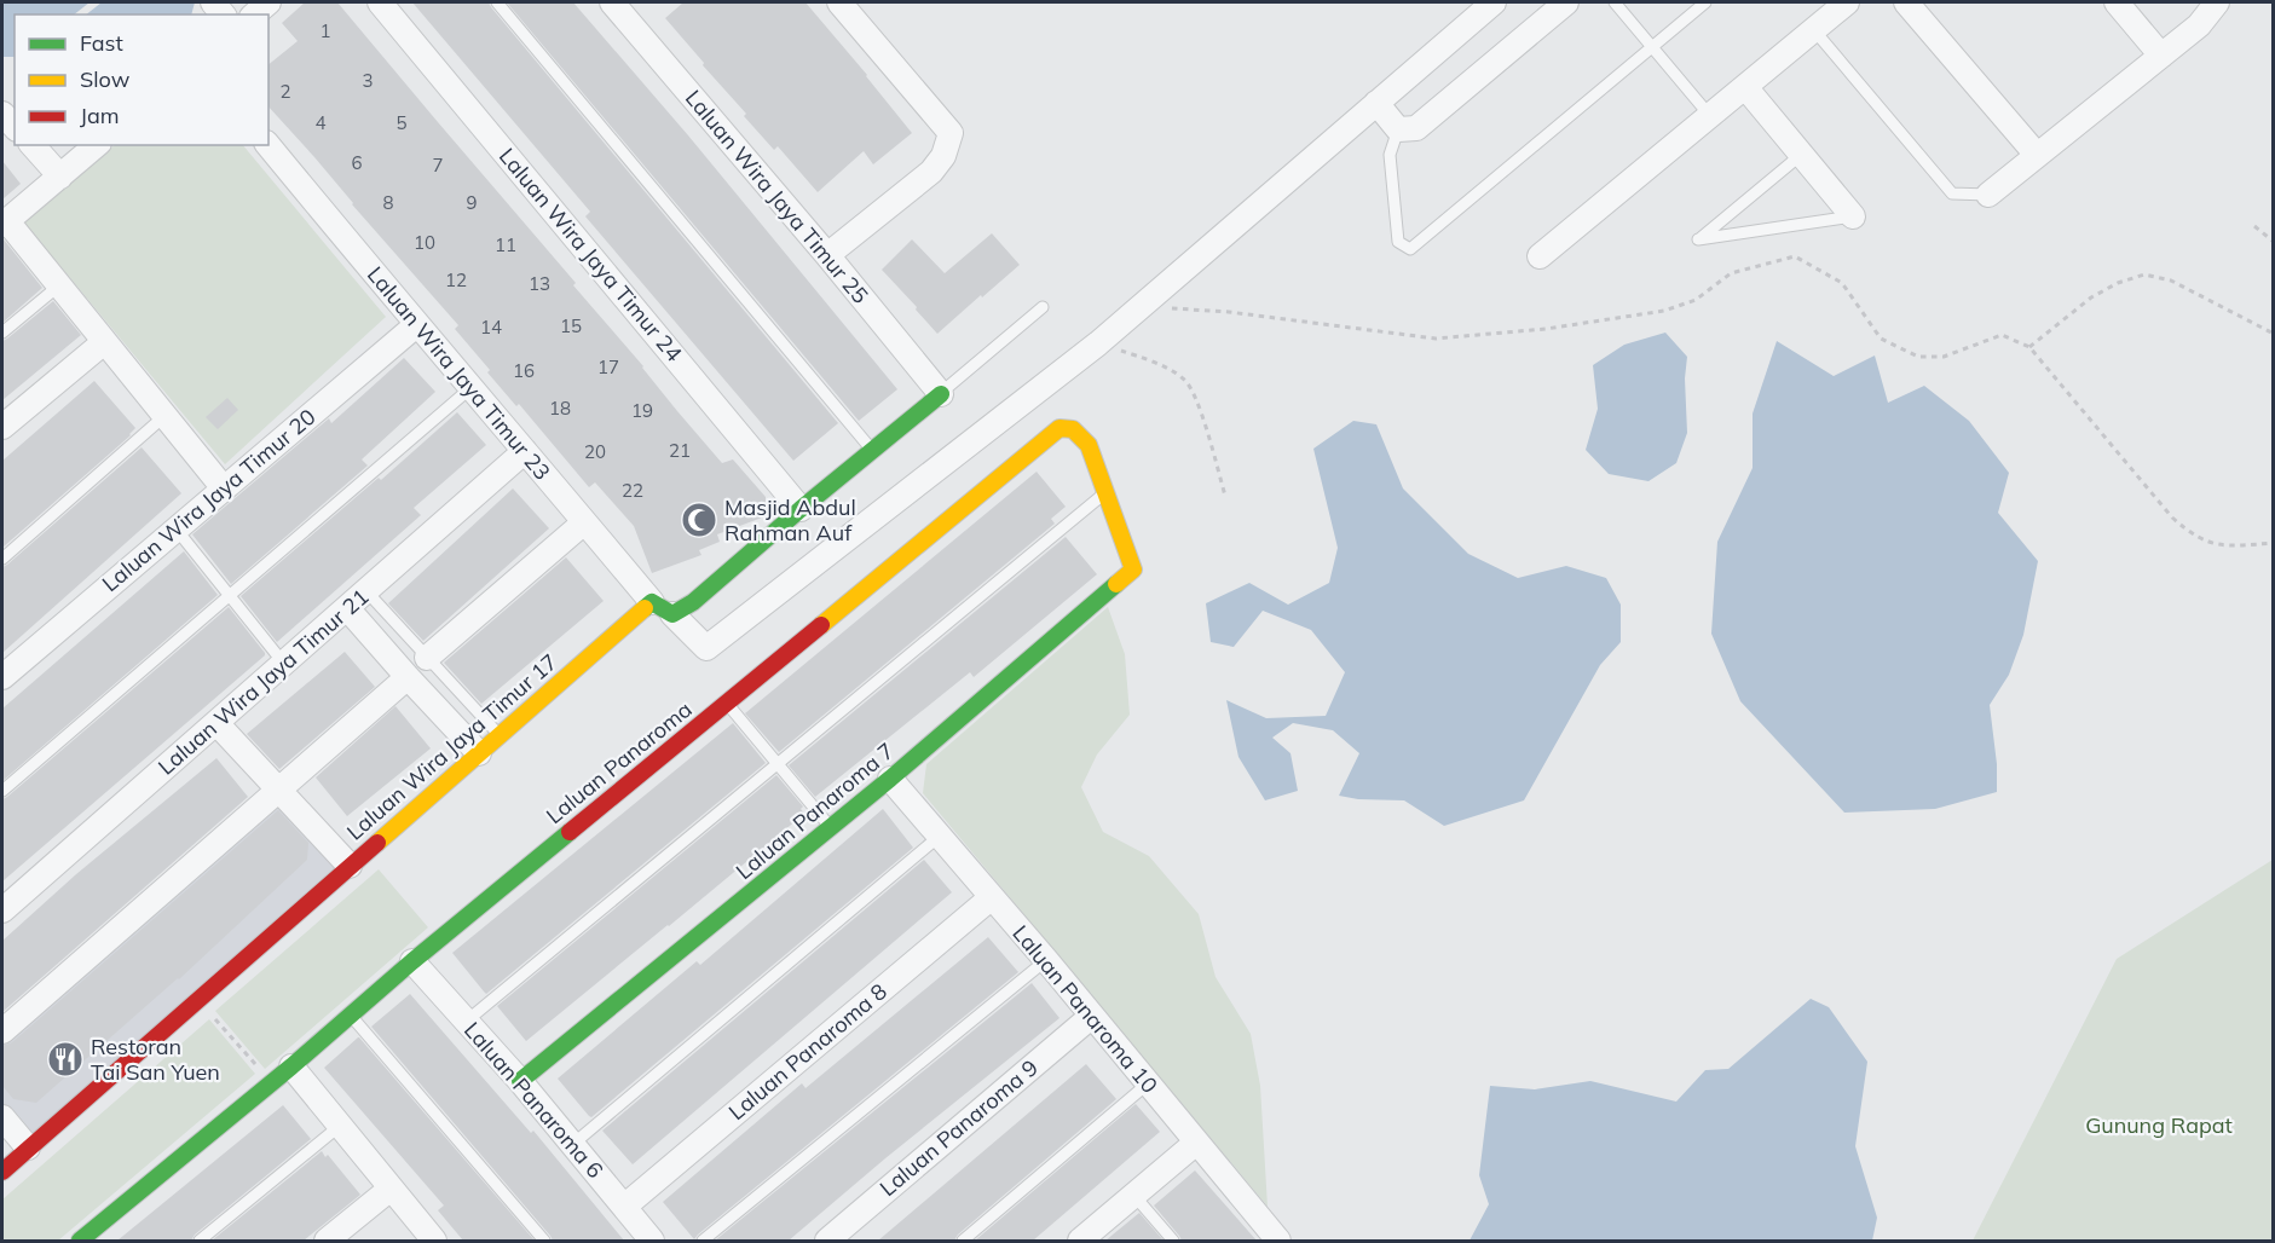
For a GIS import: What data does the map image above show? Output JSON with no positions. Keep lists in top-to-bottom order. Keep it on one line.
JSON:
{"streets":{"street":["Laluan Wira Jaya Timur 25","Laluan Wira Jaya Timur 24","Laluan Wira Jaya Timur 23","Laluan Wira Jaya Timur 20","Laluan Wira Jaya Timur 21","Laluan Wira Jaya Timur 17","Laluan Panaroma","Laluan Panaroma 7","Laluan Panaroma 10","Laluan Panaroma 8","Laluan Panaroma 6","Laluan Panaroma 9"]},"crossings":[["Laluan Wira Jaya Timur 23","Laluan Wira Jaya Timur 20"],["Laluan Wira Jaya Timur 23","Laluan Wira Jaya Timur 21"],["Laluan Wira Jaya Timur 23","Laluan Wira Jaya Timur 17"],["Laluan Panaroma","Laluan Panaroma 7"],["Laluan Panaroma","Laluan Panaroma 6"],["Laluan Panaroma 7","Laluan Panaroma 10"],["Laluan Panaroma 7","Laluan Panaroma 6"],["Laluan Panaroma 10","Laluan Panaroma 8"],["Laluan Panaroma 10","Laluan Panaroma 9"],["Laluan Panaroma 8","Laluan Panaroma 6"]],"parks":["Gunung Rapat"],"places":{"mosque":["Masjid Abdul Rahman Auf"],"restaurant":["Restoran Tai San Yuen"]},"house_numbers":["1","3","2","4","5","6","7","8","9","10","11","12","13","15","14","17","16","18","19","21","20","22"],"legend":["Fast","Slow","Jam"]}
